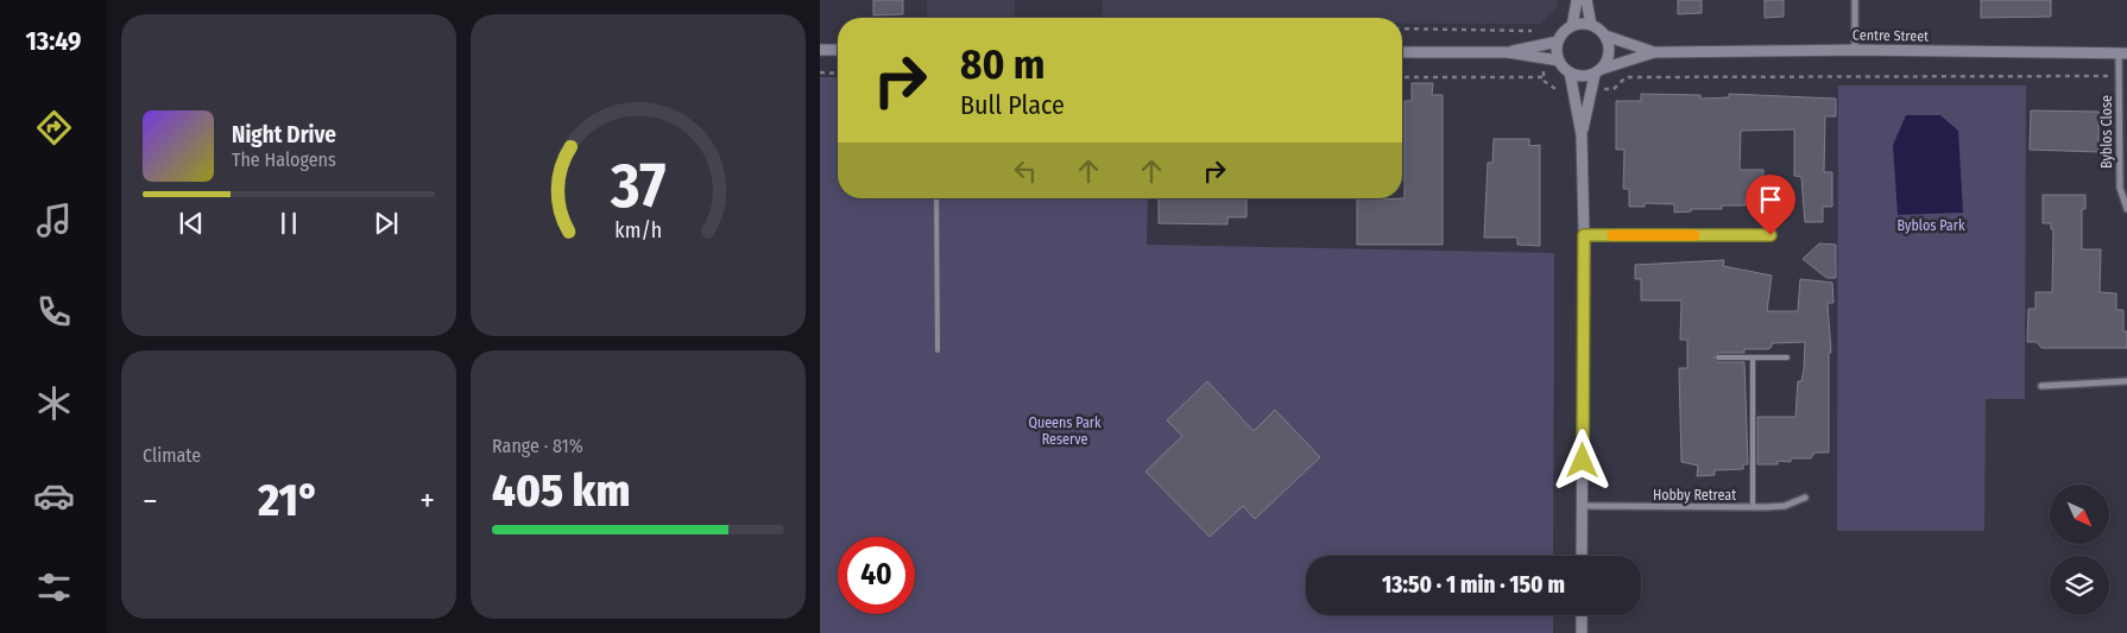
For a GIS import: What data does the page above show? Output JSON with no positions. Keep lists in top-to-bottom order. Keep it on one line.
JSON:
{"streets":{"street":["Centre Street","Byblos Close","Hobby Retreat"]},"crossings":[["Centre Street","Byblos Close"]],"parks":["Byblos Park","Queens Park Reserve"],"north":"bottom right","page":{"tabs":"13:49","turn":["80 m","Bull Place"],"song":["Night Drive","The Halogens"],"tile":["Climate",["Range · 81%","405 km"]],"heat":["−","21°","+"],"limit":"40","trip":"13:50 · 1 min · 150 m","gauge":["37","km/h"]}}
